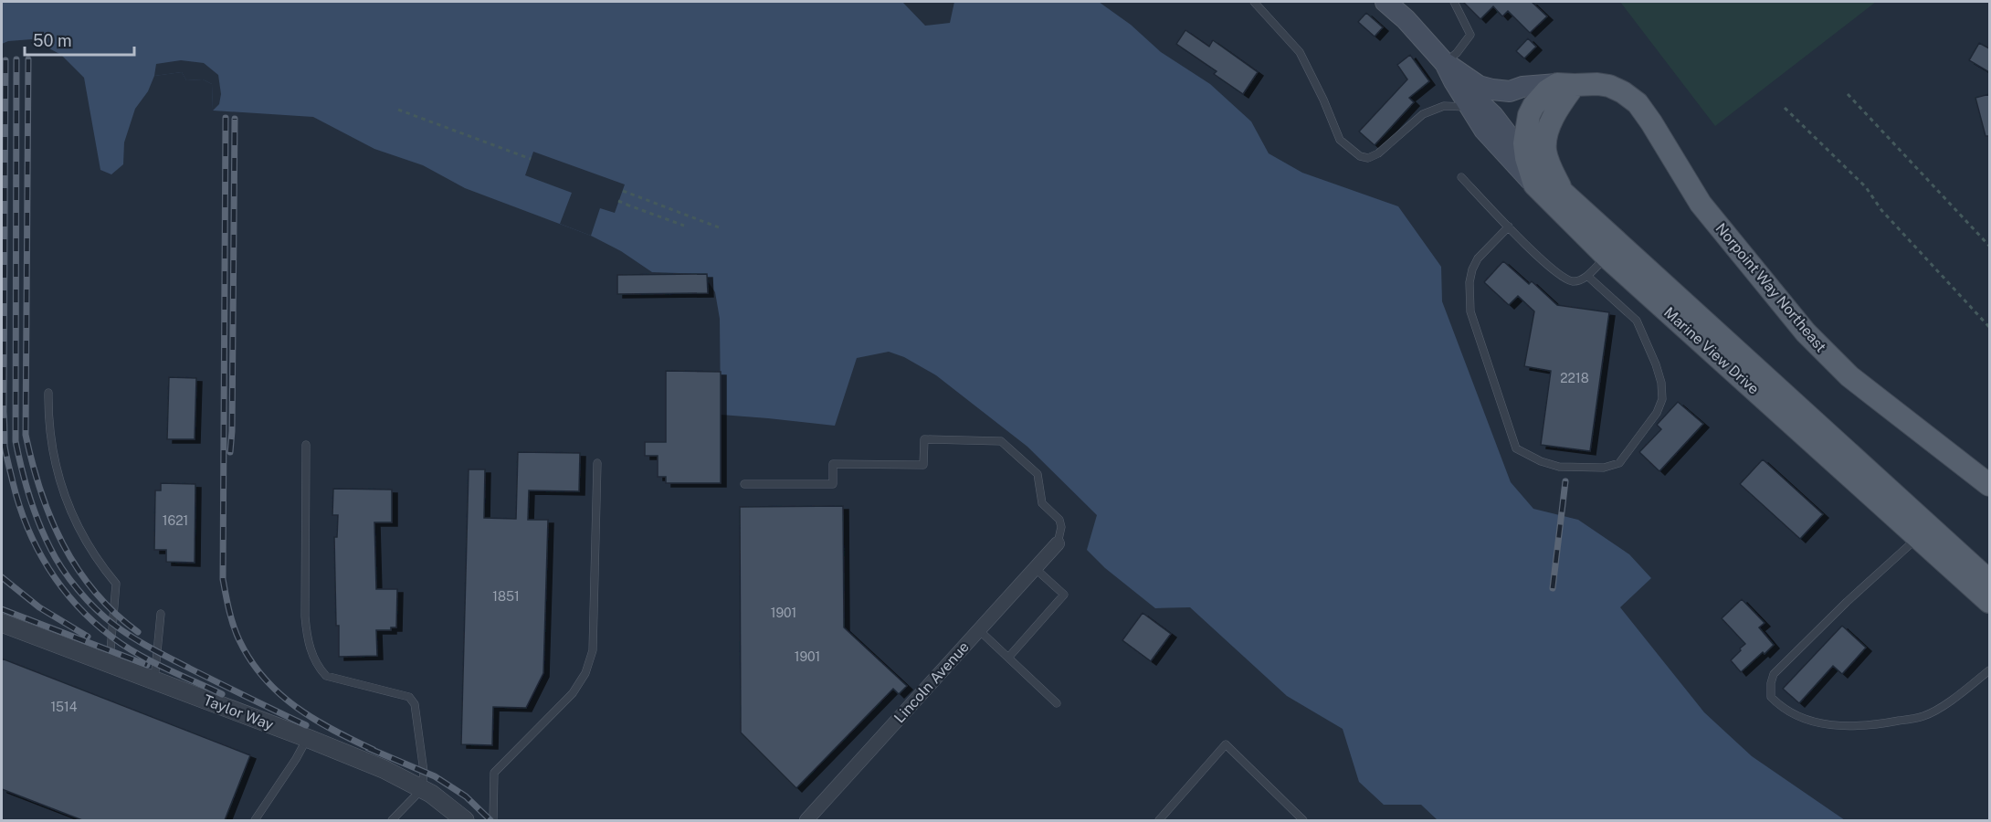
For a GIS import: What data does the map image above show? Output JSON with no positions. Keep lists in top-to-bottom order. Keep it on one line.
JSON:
{"streets":{"main road":["Norpoint Way Northeast","Marine View Drive"],"street":["Lincoln Avenue","Taylor Way"]},"house_numbers":["2218","1621","1851","1901","1901","1514"],"scale_bar":"50 m"}
